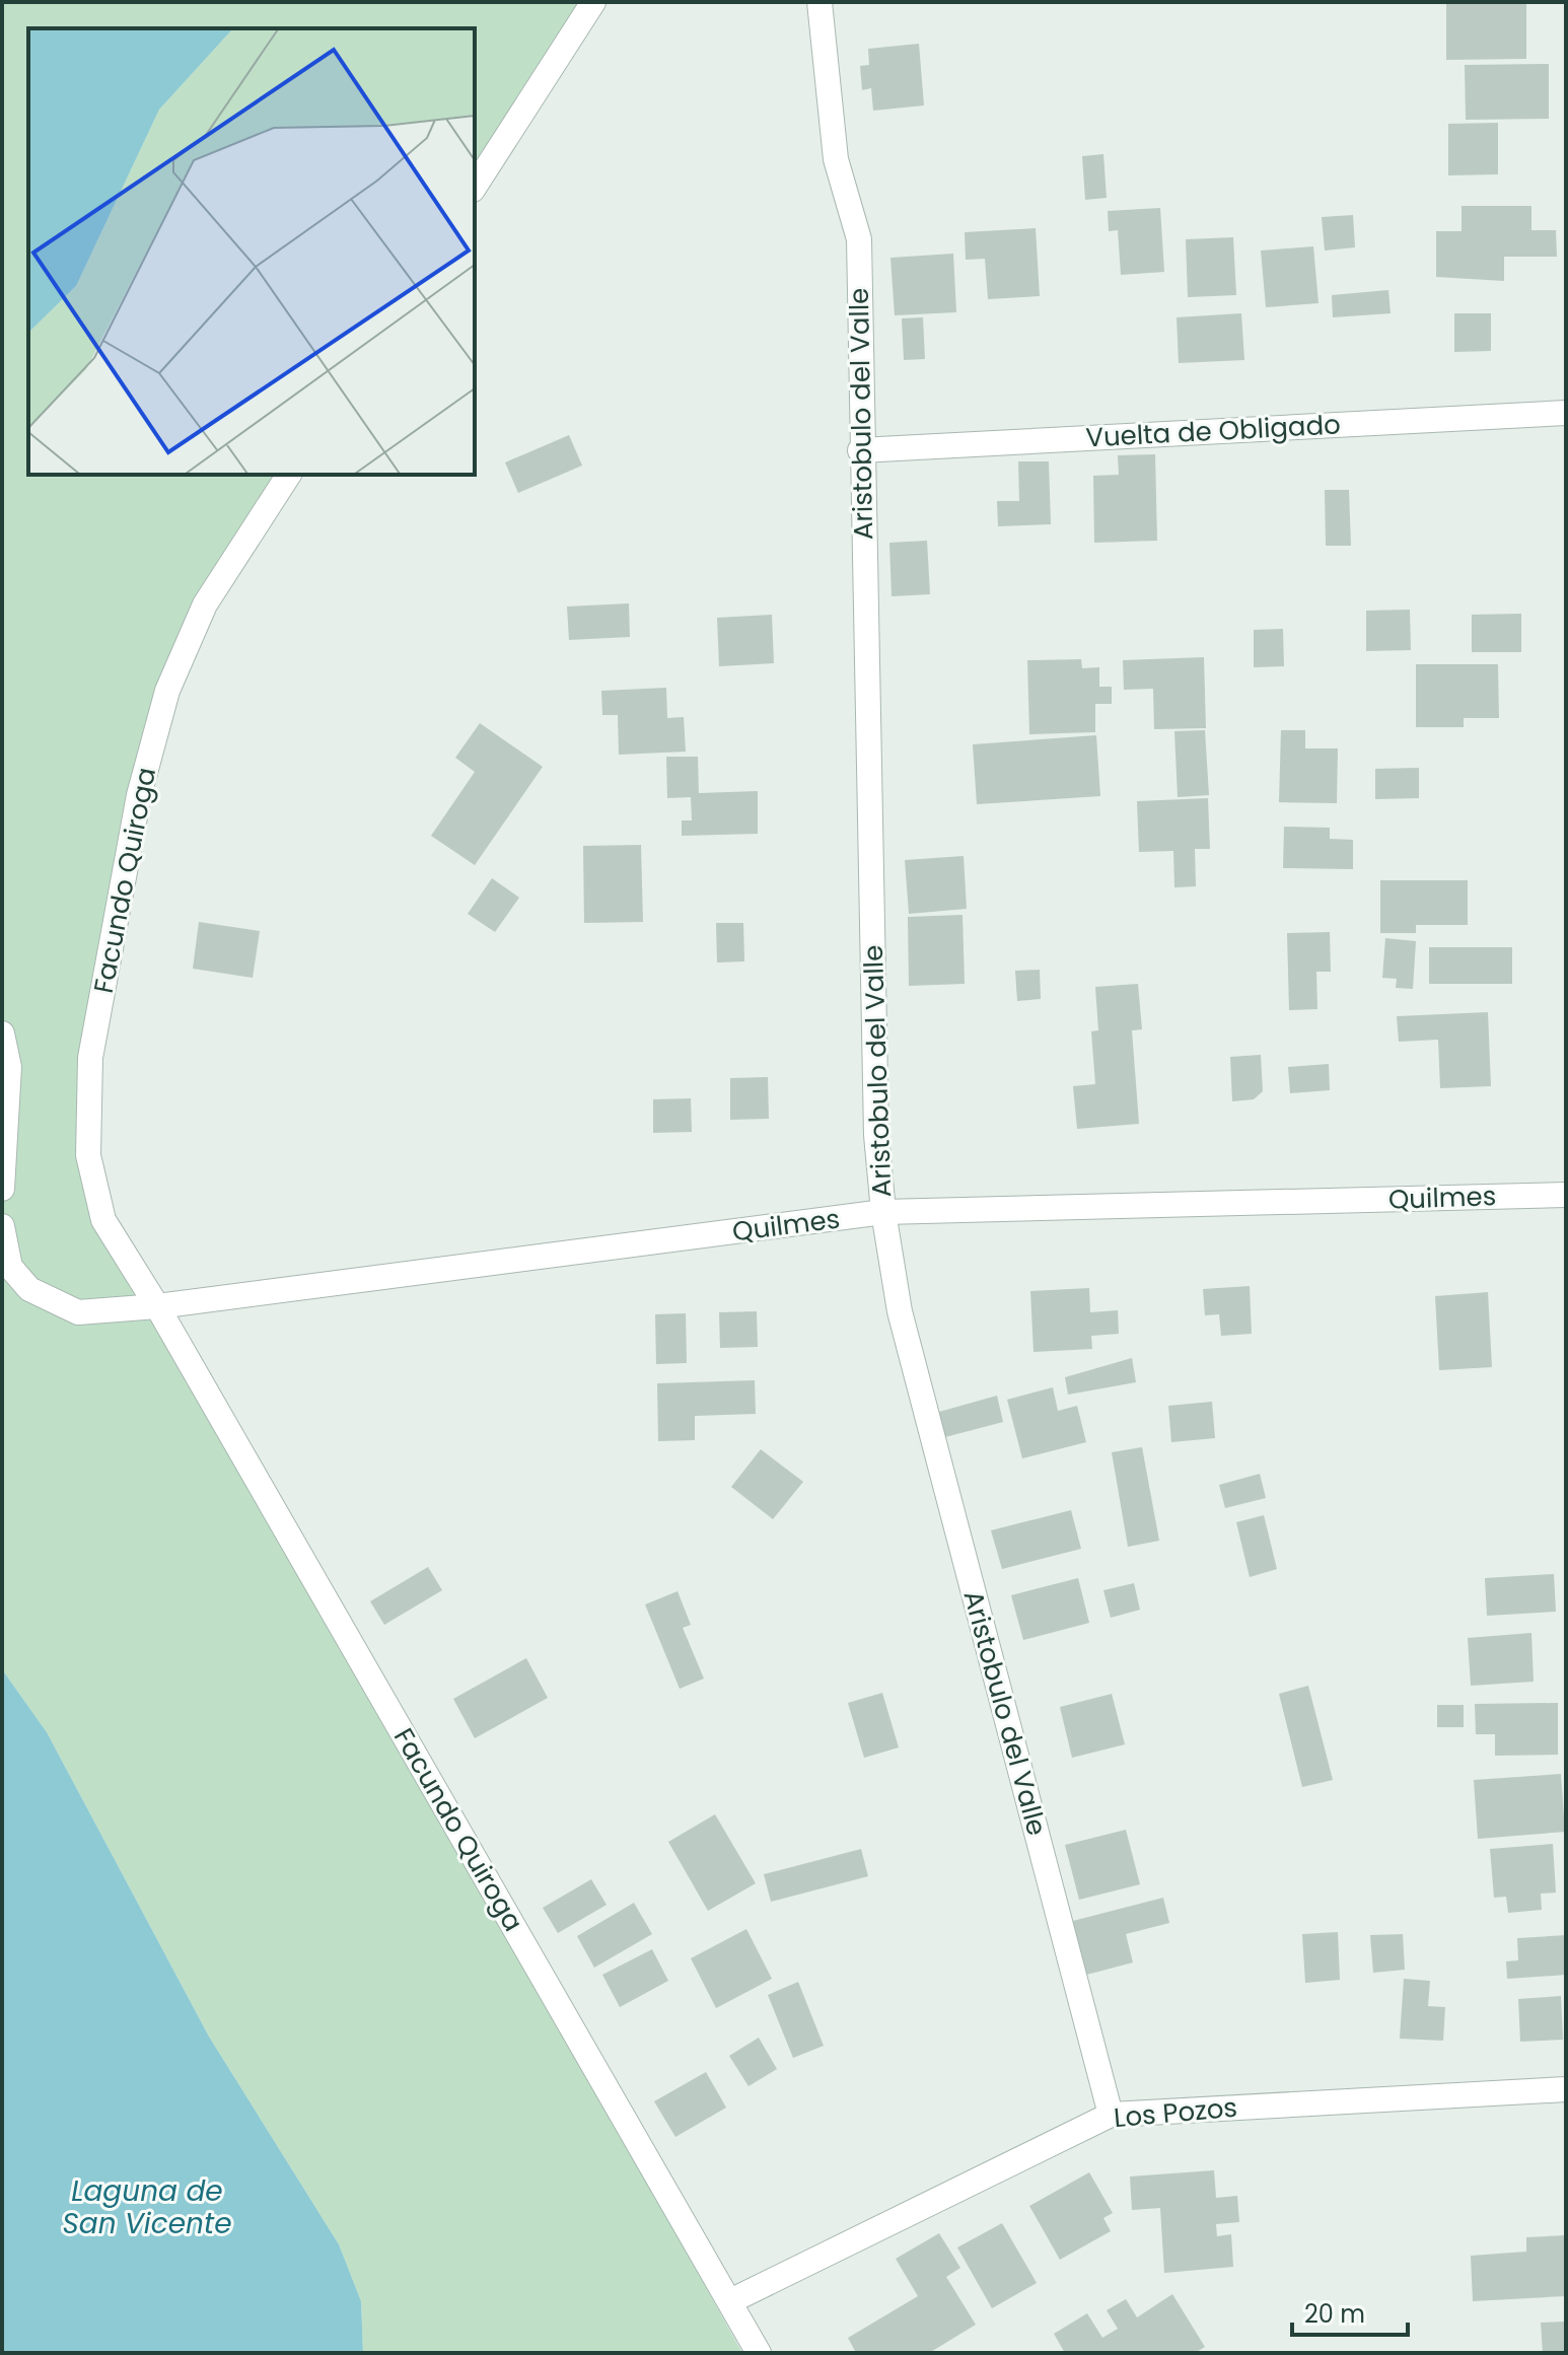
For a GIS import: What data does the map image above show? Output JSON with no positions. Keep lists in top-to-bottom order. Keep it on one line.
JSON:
{"streets":{"street":["Aristobulo del Valle","Vuelta de Obligado","Facundo Quiroga","Quilmes","Los Pozos"]},"crossings":[["Aristobulo del Valle","Vuelta de Obligado"],["Aristobulo del Valle","Quilmes"],["Aristobulo del Valle","Los Pozos"],["Facundo Quiroga","Quilmes"],["Facundo Quiroga","Los Pozos"]],"water":["Laguna de San Vicente"],"scale_bar":"20 m"}
